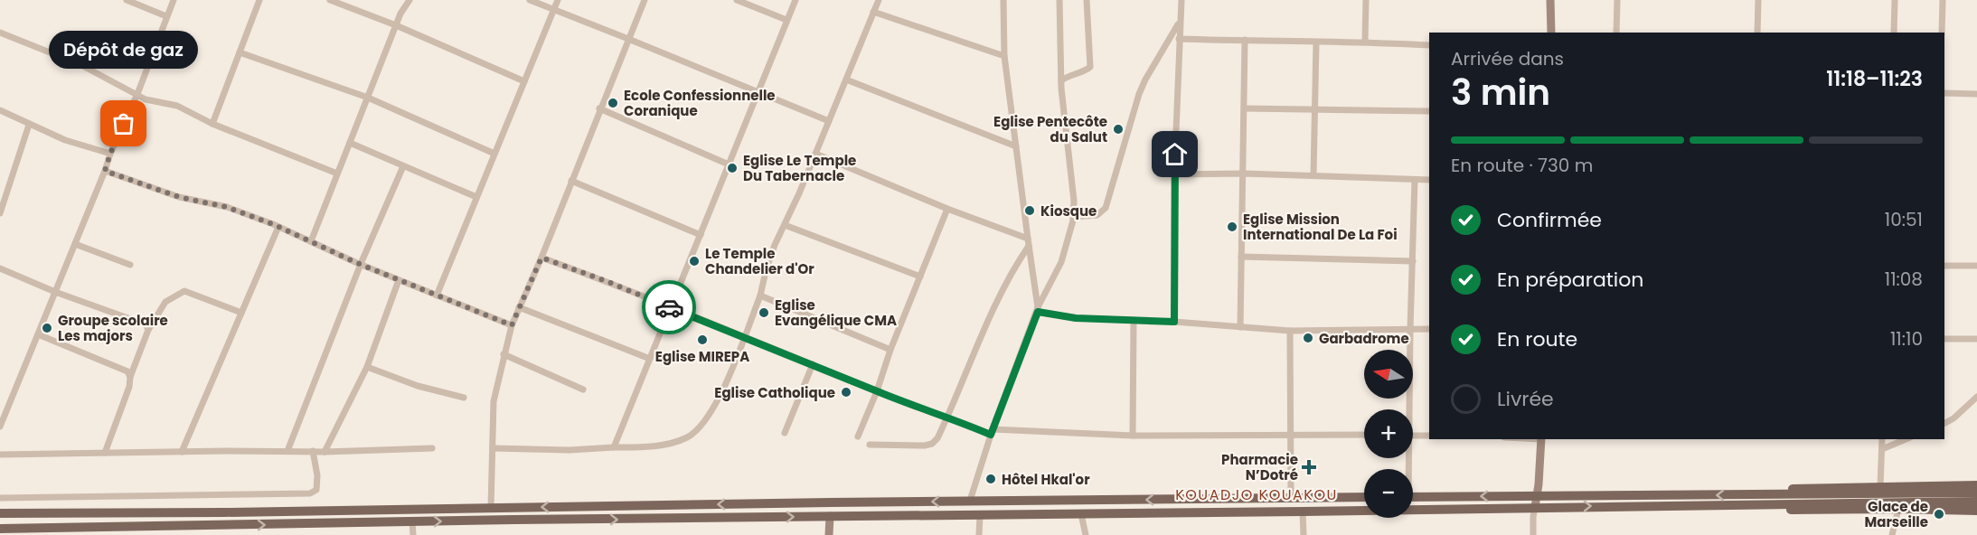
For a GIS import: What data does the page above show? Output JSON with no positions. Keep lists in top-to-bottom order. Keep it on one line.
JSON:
{"districts":["KOUADJO KOUAKOU"],"places":{"other":["Ecole Confessionnelle Coranique","Dépôt de gaz","Eglise Pentecôte du Salut","Eglise Le Temple Du Tabernacle","Kiosque","Eglise Mission International De La Foi","Le Temple Chandelier d'Or","Eglise Evangélique CMA","Groupe scolaire Les majors","Garbadrome","Eglise MIREPA","Eglise Catholique","Hôtel Hkal'or","Glace de Marseille"],"health":["Pharmacie N’Dotré"]},"north":"left","page":{"bubble":"Dépôt de gaz","heading":["3 min","Arrivée dans","11:18–11:23"],"bar":"En route · 730 m","list":[["Confirmée","10:51"],["En préparation","11:08"],["En route","11:10"],"Livrée"],"map_buttons":["+","−"]}}
